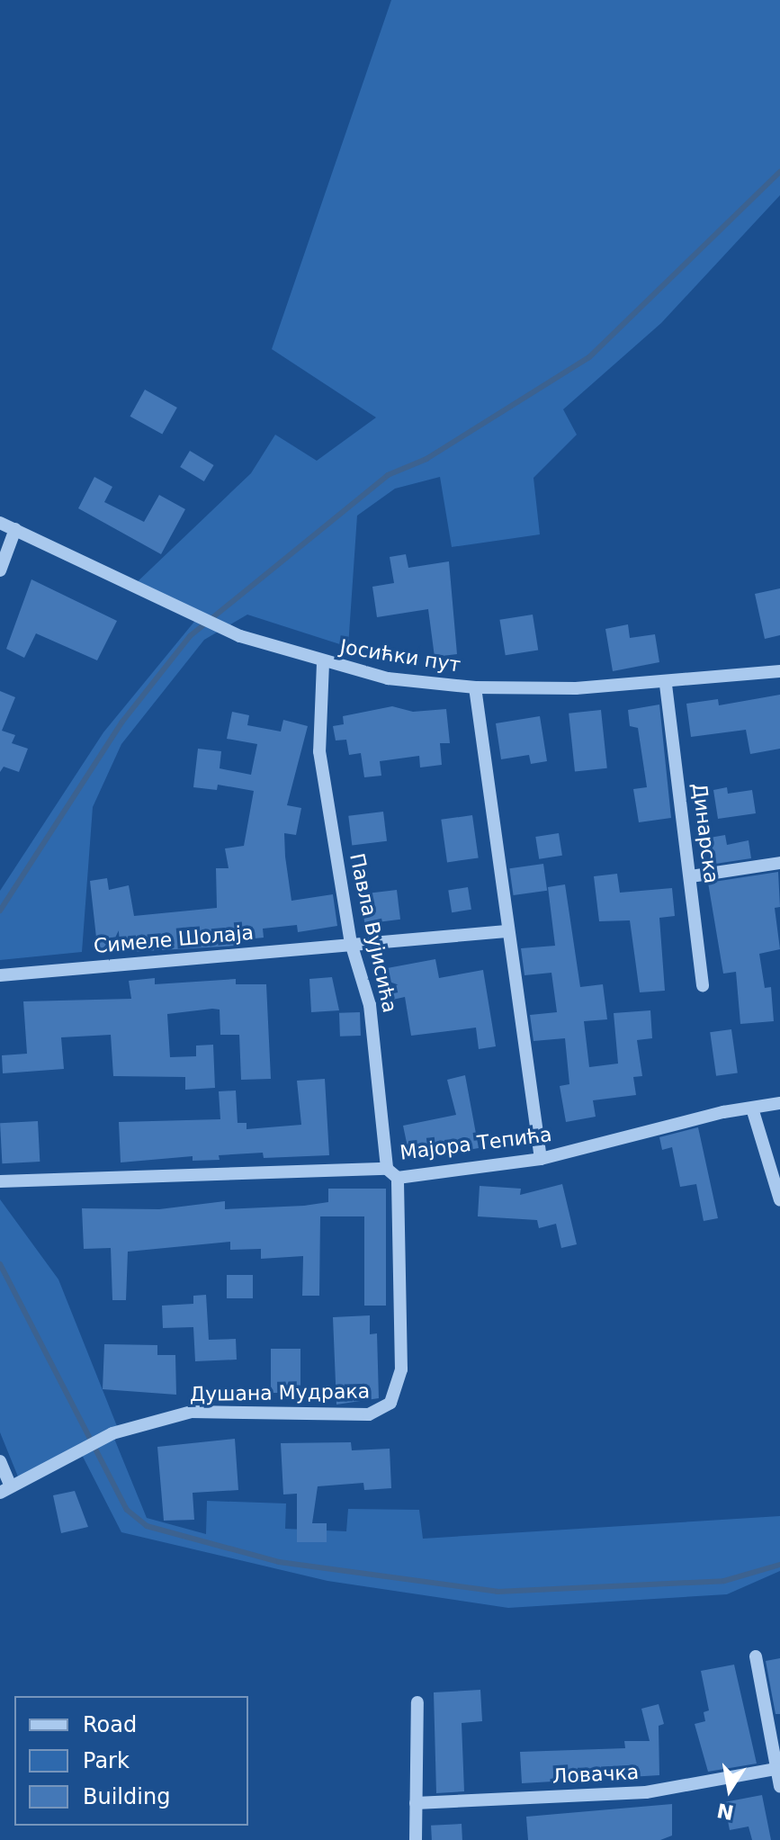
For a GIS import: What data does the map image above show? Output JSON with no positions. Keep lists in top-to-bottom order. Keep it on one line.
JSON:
{"streets":{"street":["Јосићки пут","Динарска","Павла Вујисића","Симеле Шолаја","Мајора Тепића","Душана Мудрака","Ловачка"]},"crossings":[["Јосићки пут","Динарска"],["Јосићки пут","Павла Вујисића"],["Павла Вујисића","Симеле Шолаја"],["Павла Вујисића","Мајора Тепића"],["Мајора Тепића","Душана Мудрака"]],"legend":["Road","Park","Building"],"north":"bottom"}
